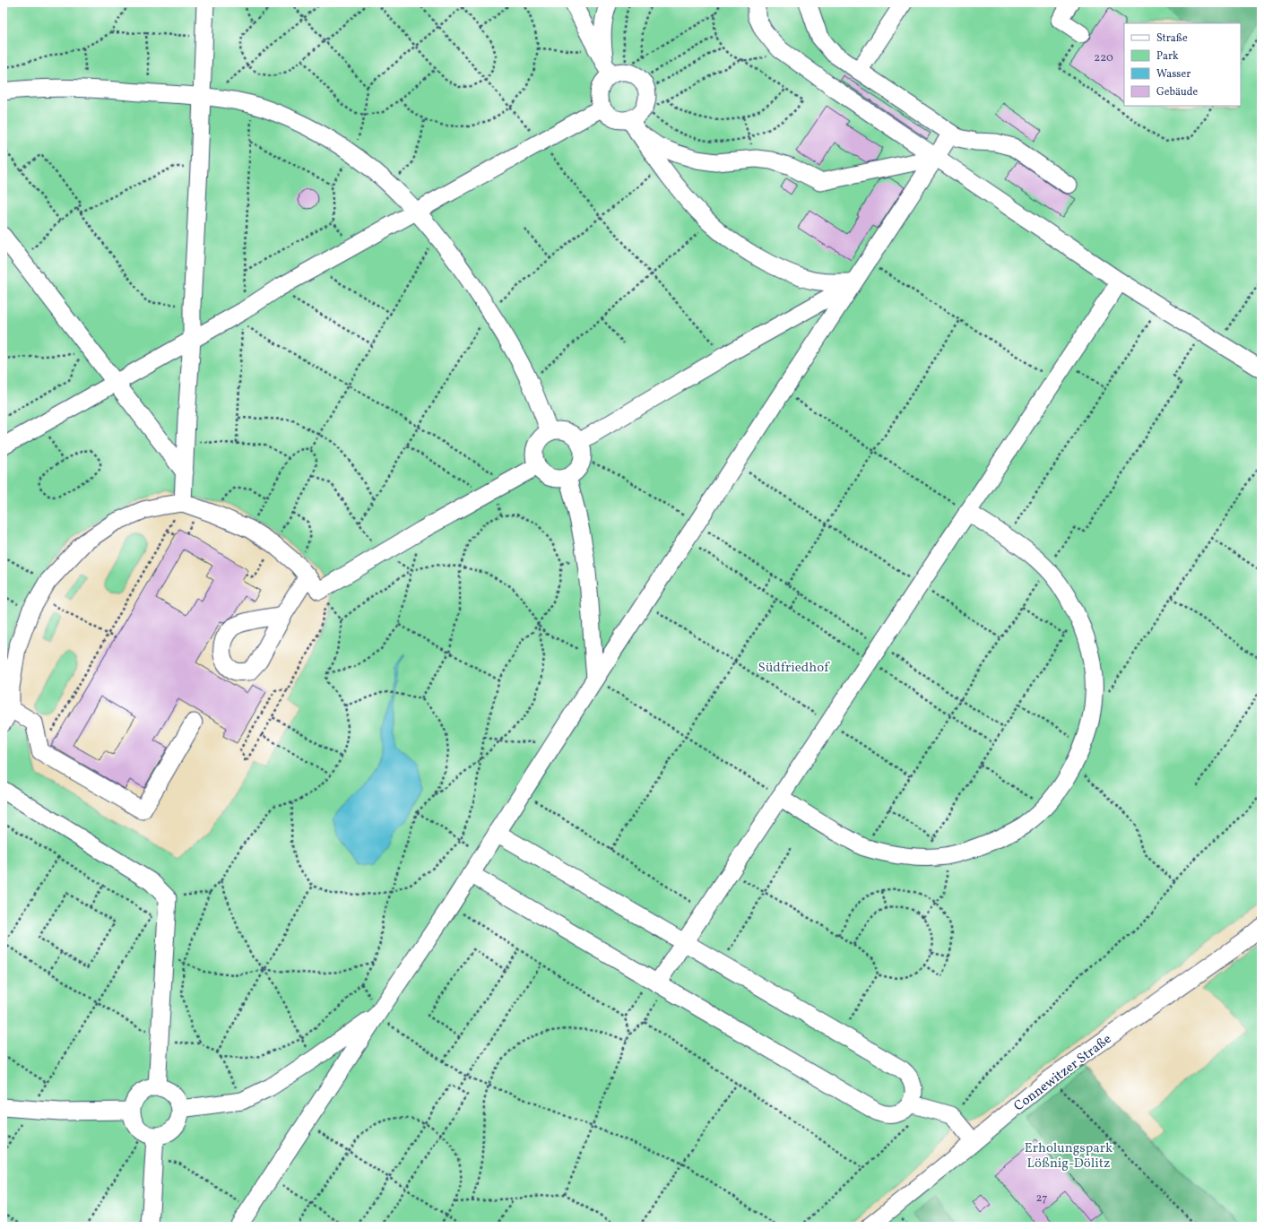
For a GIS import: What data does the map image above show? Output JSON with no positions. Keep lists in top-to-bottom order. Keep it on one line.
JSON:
{"streets":{"street":["Connewitzer Straße"]},"parks":["Südfriedhof","Erholungspark Lößnig-Dölitz"],"house_numbers":["220","27"],"legend":["Straße","Park","Wasser","Gebäude"]}
